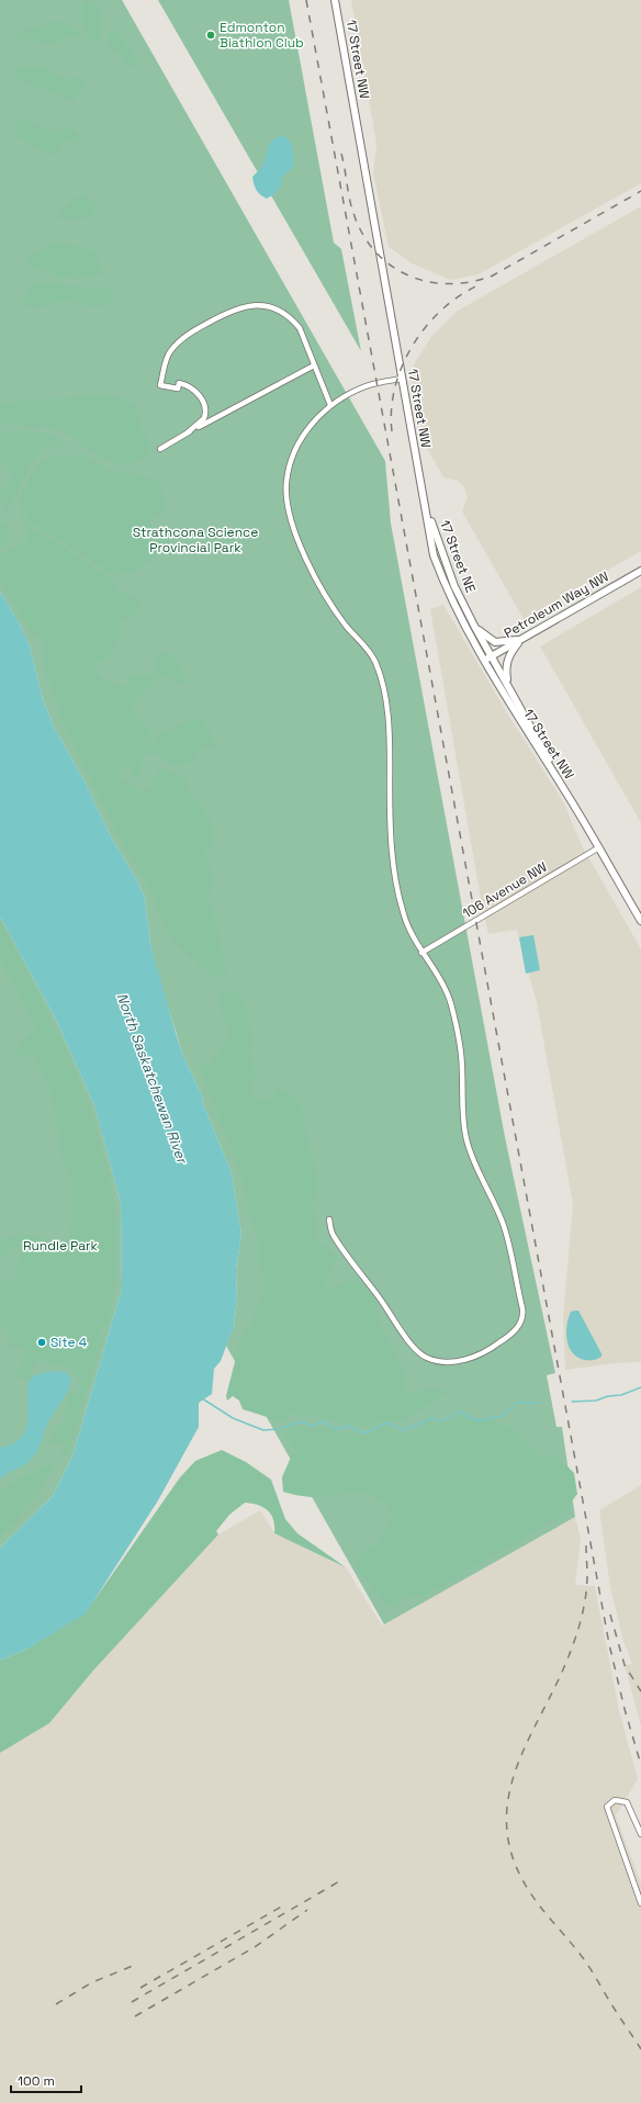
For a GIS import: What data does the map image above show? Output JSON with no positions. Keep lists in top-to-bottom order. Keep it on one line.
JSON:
{"streets":{"main road":["17 Street NW","17 Street NE","Petroleum Way NW"],"street":["106 Avenue NW"]},"crossings":[["17 Street NW","17 Street NE"],["17 Street NW","Petroleum Way NW"],["17 Street NW","106 Avenue NW"]],"water":["North Saskatchewan River"],"parks":["Strathcona Science Provincial Park","Rundle Park"],"places":["Edmonton Biathlon Club","Site 4"],"scale_bar":"100 m"}
